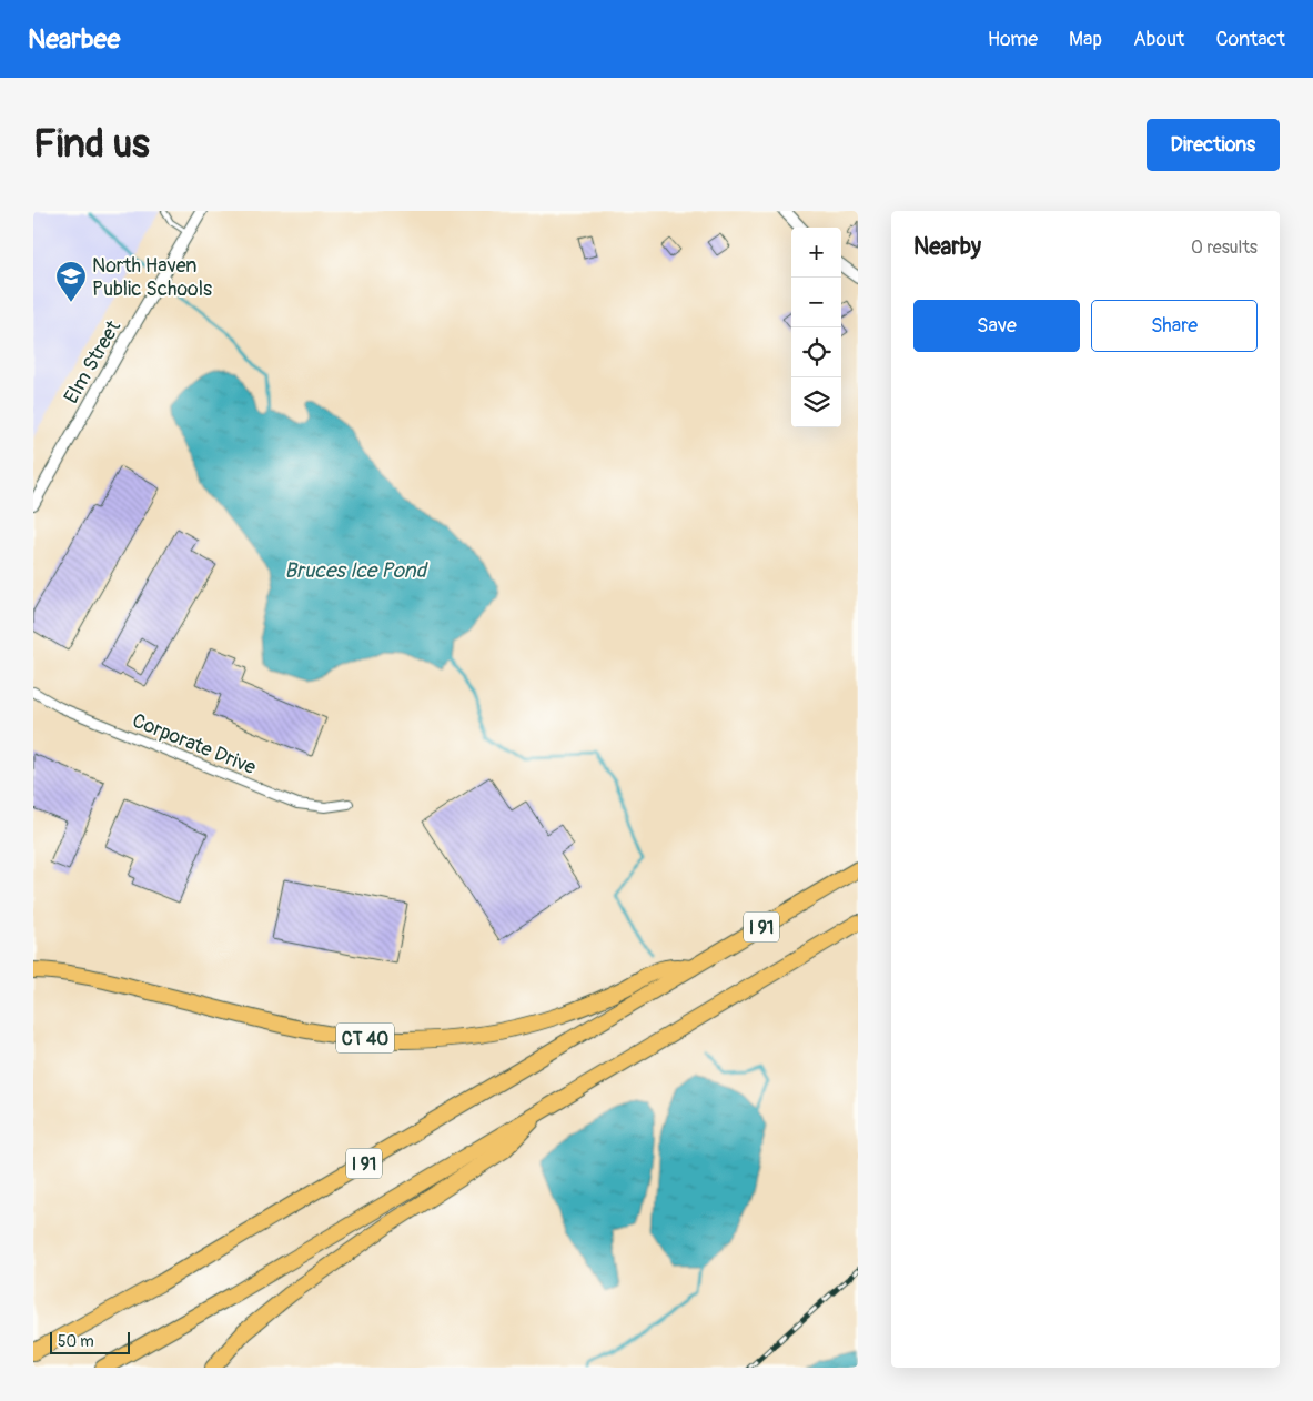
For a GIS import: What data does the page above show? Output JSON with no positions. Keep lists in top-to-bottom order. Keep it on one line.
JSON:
{"streets":{"highway":["I 91","CT 40"],"street":["Elm Street","Corporate Drive"]},"crossings":[["I 91","CT 40"]],"water":["Bruces Ice Pond"],"places":{"school or university":["North Haven Public Schools"]},"scale_bar":"50 m","page":{"header":"Nearbee","nav":["Home","Map","About","Contact"],"buttons":["Directions",["Save","Share"]],"title":"Find us","heading":["Nearby","0 results"],"map_buttons":["+","−"],"scale":"50 m"}}
